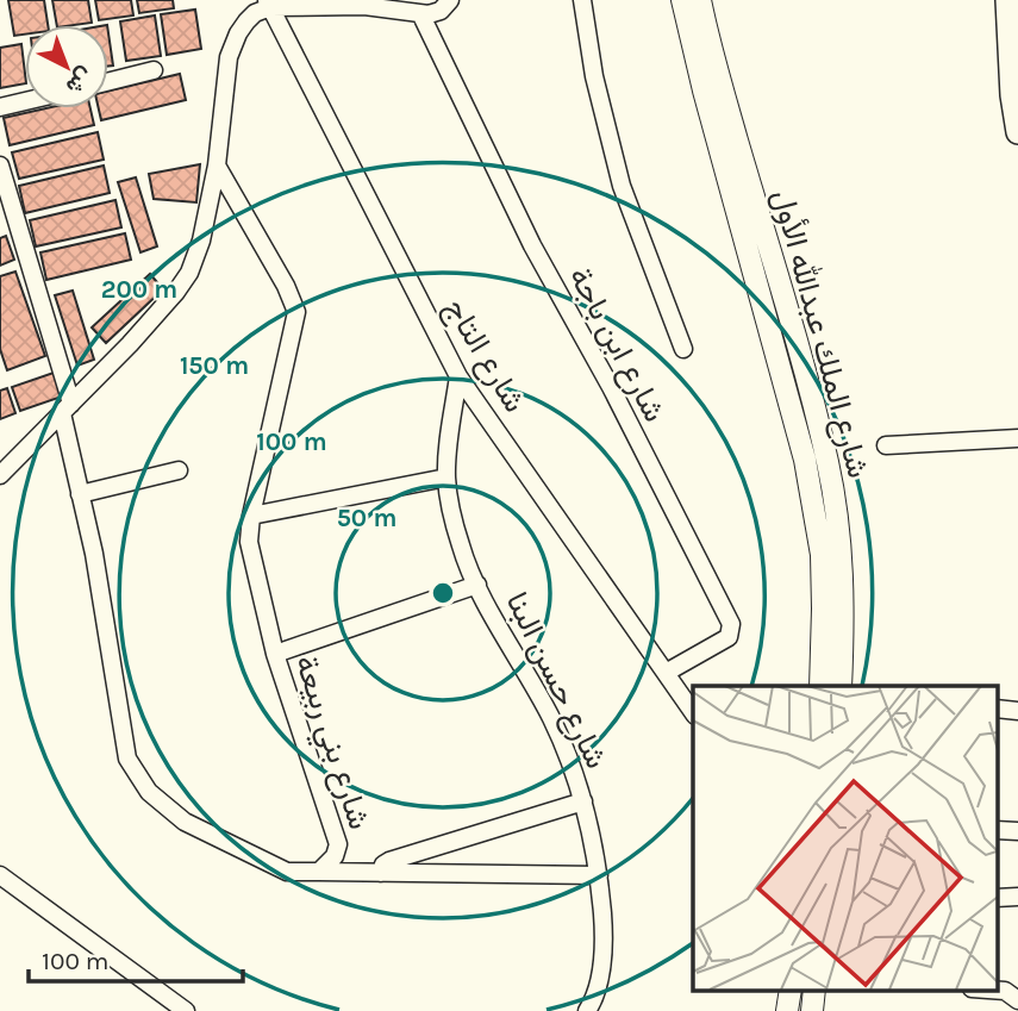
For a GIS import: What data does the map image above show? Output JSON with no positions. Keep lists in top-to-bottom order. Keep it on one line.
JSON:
{"streets":{"main road":["شارع الملك عبدالله الأول"],"street":["شارع ابن باجة","شارع التاج","شارع حسن البنا","شارع بني ربيعة"]},"crossings":[["شارع ابن باجة","شارع التاج"],["شارع التاج","شارع حسن البنا"]],"scale_bar":"100 m","north":"bottom right","rings":["200 m","150 m","100 m","50 m"]}
